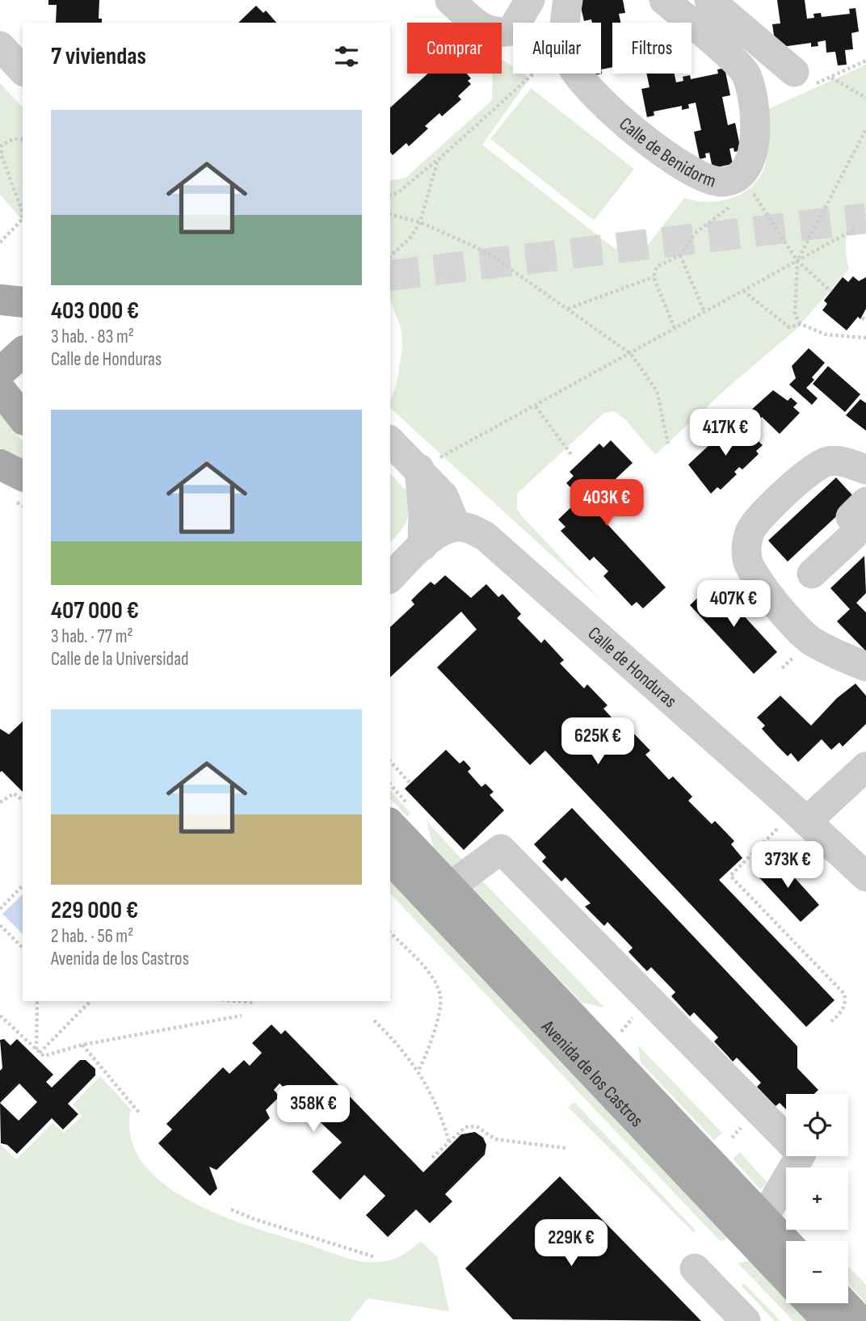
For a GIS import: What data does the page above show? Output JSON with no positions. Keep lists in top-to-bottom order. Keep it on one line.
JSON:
{"streets":{"main road":["Avenida de los Castros"],"street":["Calle de Benidorm","Calle de Honduras"]},"page":{"chip":["Comprar","Alquilar","Filtros"],"heading":"7 viviendas","list":[{"name":"403 000 €","note":"3 hab. · 83 m² · Calle de Honduras"},{"name":"407 000 €","note":"3 hab. · 77 m² · Calle de la Universidad"},{"name":"229 000 €","note":"2 hab. · 56 m² · Avenida de los Castros"}],"price":["417K €","403K €","407K €","625K €","373K €","358K €","229K €"],"map_buttons":["+","−"]}}
